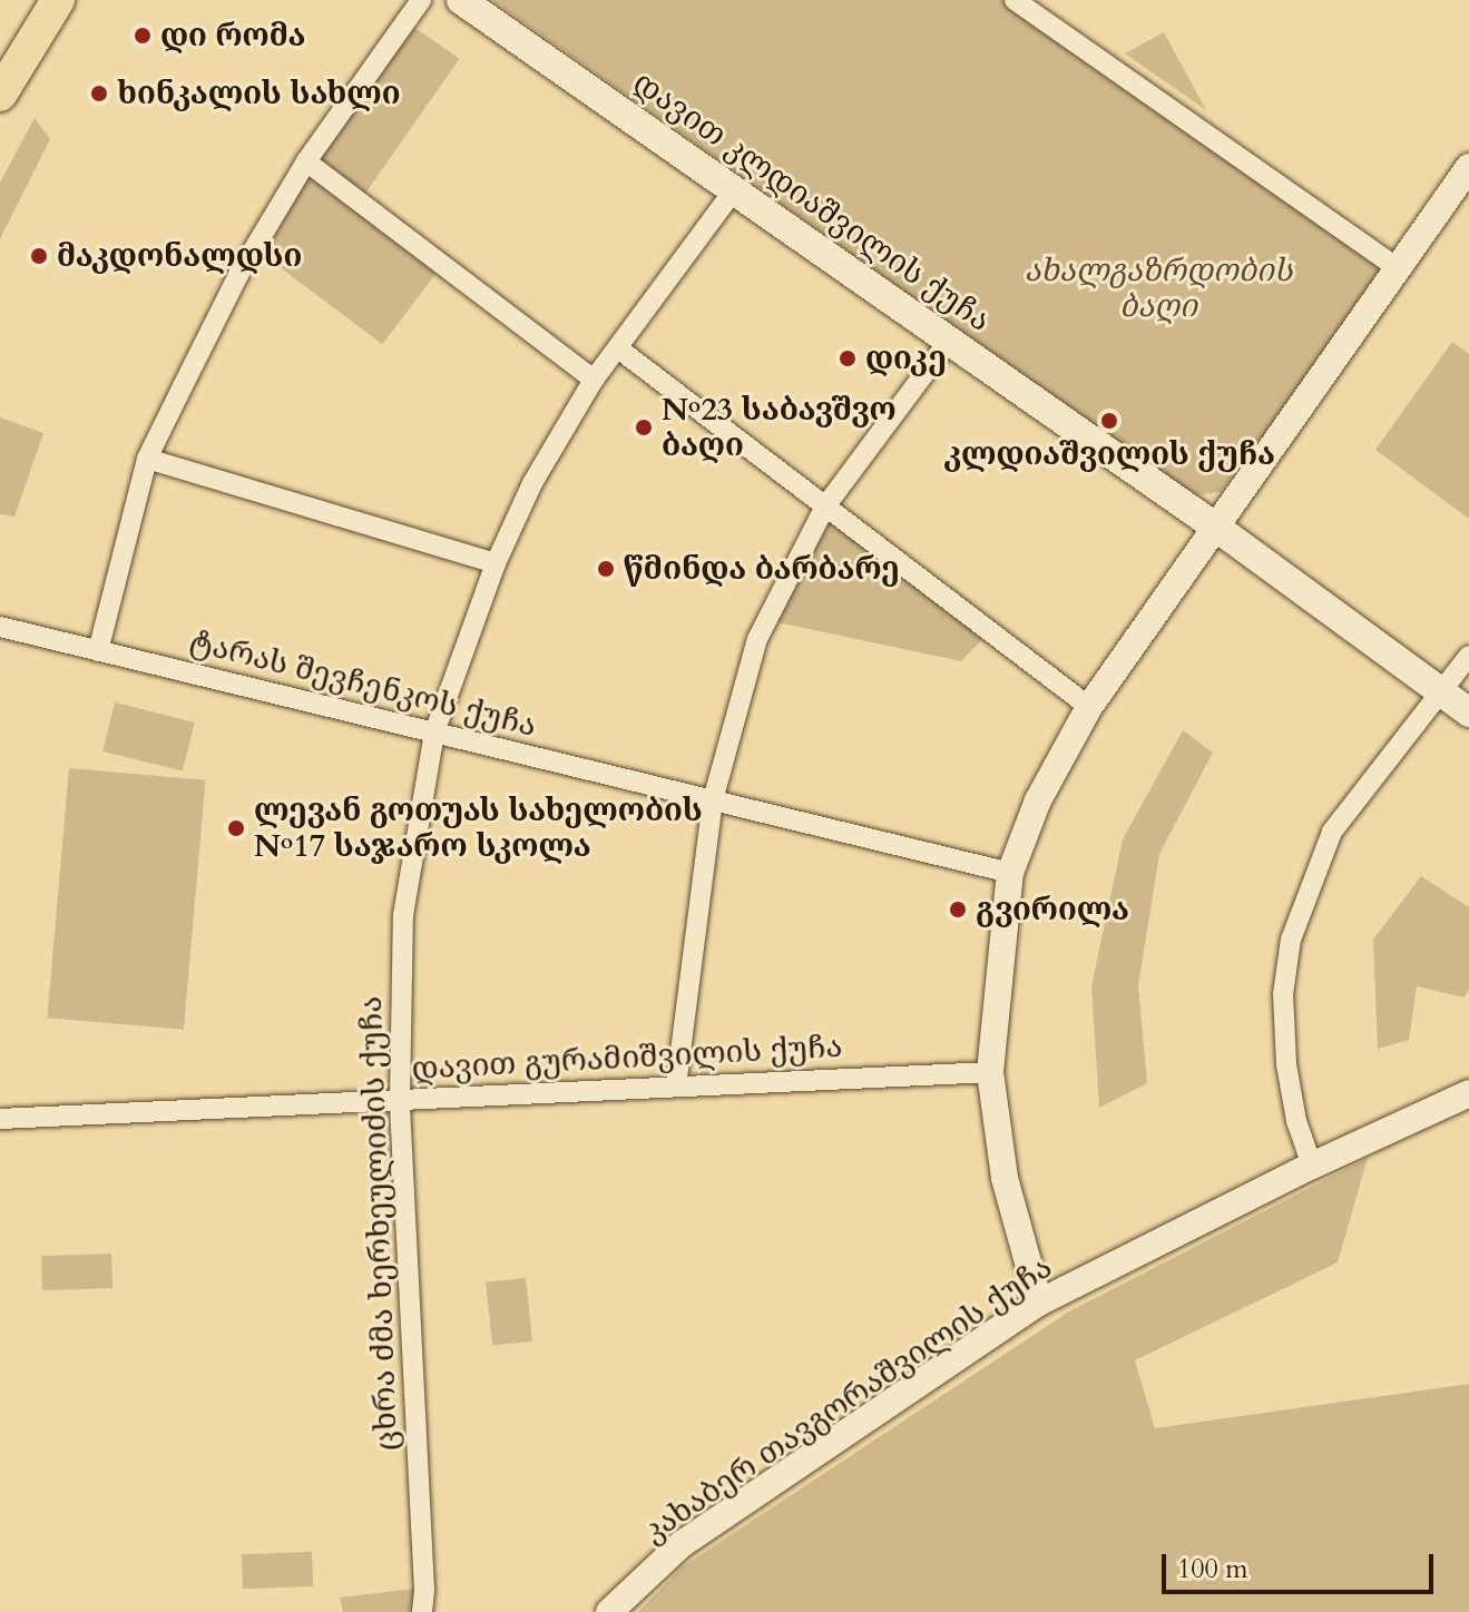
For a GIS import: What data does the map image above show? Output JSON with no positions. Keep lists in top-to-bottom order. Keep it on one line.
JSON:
{"streets":{"main road":["დავით კლდიაშვილის ქუჩა"],"street":["ტარას შევჩენკოს ქუჩა","დავით გურამიშვილის ქუჩა","ცხრა ძმა ხერხეულიძის ქუჩა","კახაბერ თავგორაშვილის ქუჩა"]},"crossings":[["დავით კლდიაშვილის ქუჩა","ცხრა ძმა ხერხეულიძის ქუჩა"],["ტარას შევჩენკოს ქუჩა","ცხრა ძმა ხერხეულიძის ქუჩა"],["დავით გურამიშვილის ქუჩა","ცხრა ძმა ხერხეულიძის ქუჩა"]],"parks":["ახალგაზრდობის ბაღი"],"places":["დი რომა","ხინკალის სახლი","მაკდონალდსი","დიკე","კლდიაშვილის ქუჩა","№23 საბავშვო ბაღი","წმინდა ბარბარე","ლევან გოთუას სახელობის №17 საჯარო სკოლა","გვირილა"],"scale_bar":"100 m"}
